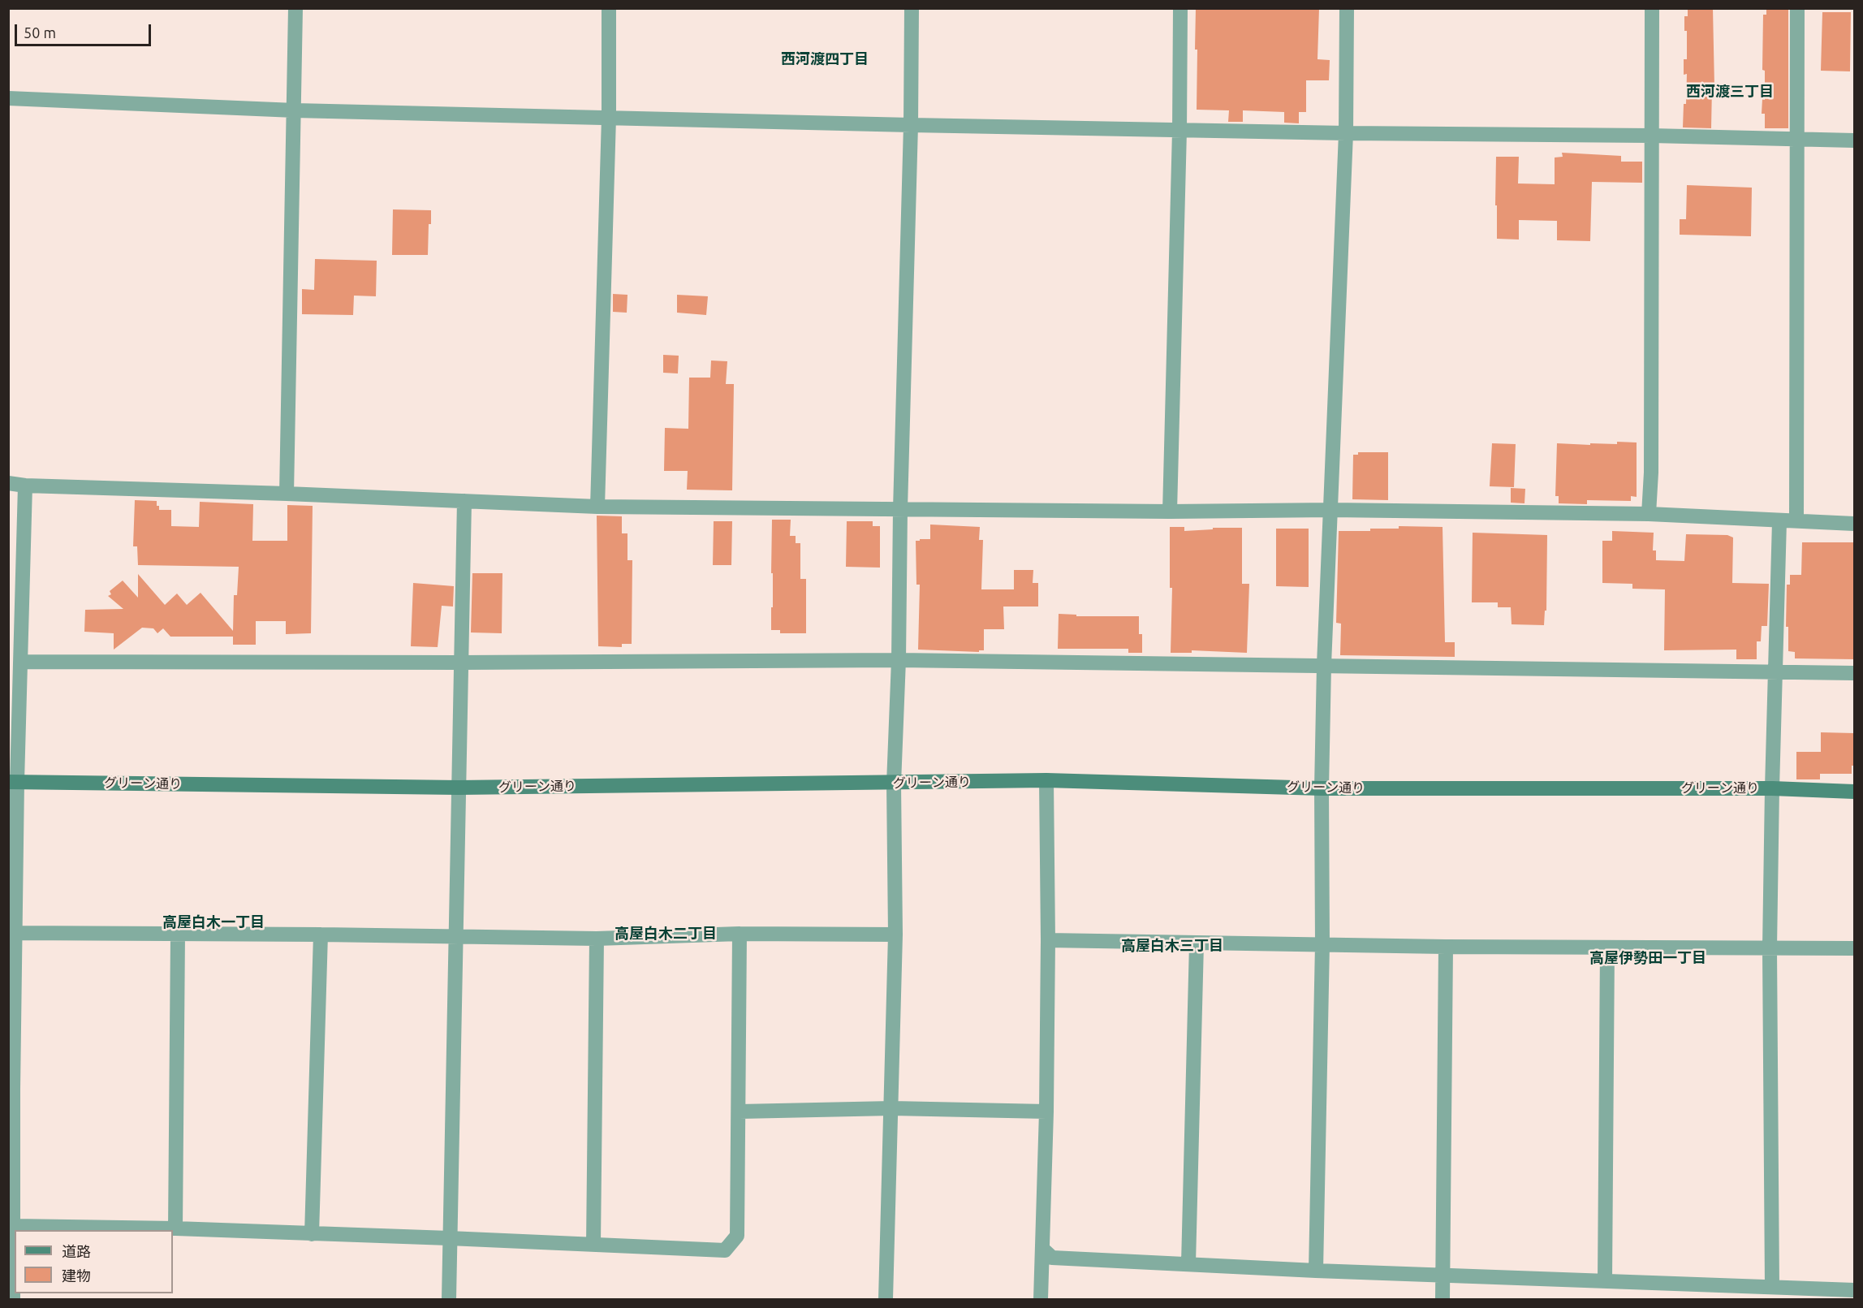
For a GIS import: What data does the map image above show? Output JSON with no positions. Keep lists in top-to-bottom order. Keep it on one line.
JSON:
{"streets":{"street":["グリーン通り"]},"districts":["西河渡四丁目","西河渡三丁目","高屋白木一丁目","高屋白木二丁目","高屋白木三丁目","高屋伊勢田一丁目"],"legend":["道路","建物"],"scale_bar":"50 m"}
